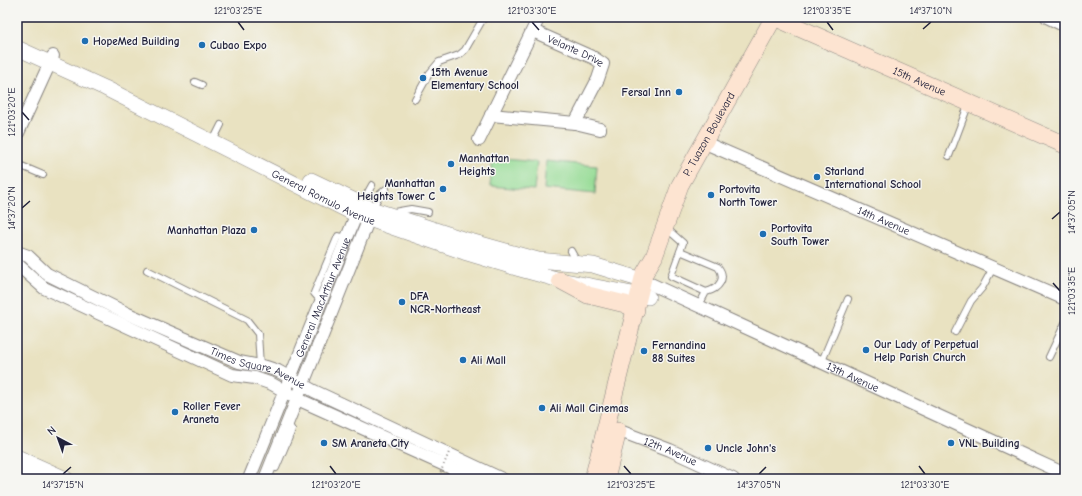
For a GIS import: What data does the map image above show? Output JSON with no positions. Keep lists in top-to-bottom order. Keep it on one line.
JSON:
{"streets":{"main road":["15th Avenue","P. Tuazon Boulevard"],"street":["Velante Drive","General Romulo Avenue","14th Avenue","General MacArthur Avenue","Times Square Avenue","13th Avenue","12th Avenue"]},"crossings":[["15th Avenue","P. Tuazon Boulevard"],["P. Tuazon Boulevard","General Romulo Avenue"],["P. Tuazon Boulevard","14th Avenue"],["P. Tuazon Boulevard","13th Avenue"],["P. Tuazon Boulevard","12th Avenue"],["General Romulo Avenue","General MacArthur Avenue"],["General Romulo Avenue","13th Avenue"],["General MacArthur Avenue","Times Square Avenue"]],"places":["HopeMed Building","Cubao Expo","15th Avenue Elementary School","Fersal Inn","Manhattan Heights","Starland International School","Manhattan Heights Tower C","Portovita North Tower","Manhattan Plaza","Portovita South Tower","DFA NCR-Northeast","Our Lady of Perpetual Help Parish Church","Fernandina 88 Suites","Ali Mall","Ali Mall Cinemas","Roller Fever Araneta","SM Araneta City","VNL Building","Uncle John's"],"north":"top left","coordinates":["121°03'25\"E","121°03'30\"E","121°03'35\"E","14°37'10\"N","121°03'20\"E","14°37'20\"N","14°37'05\"N","14°37'15\"N"]}
